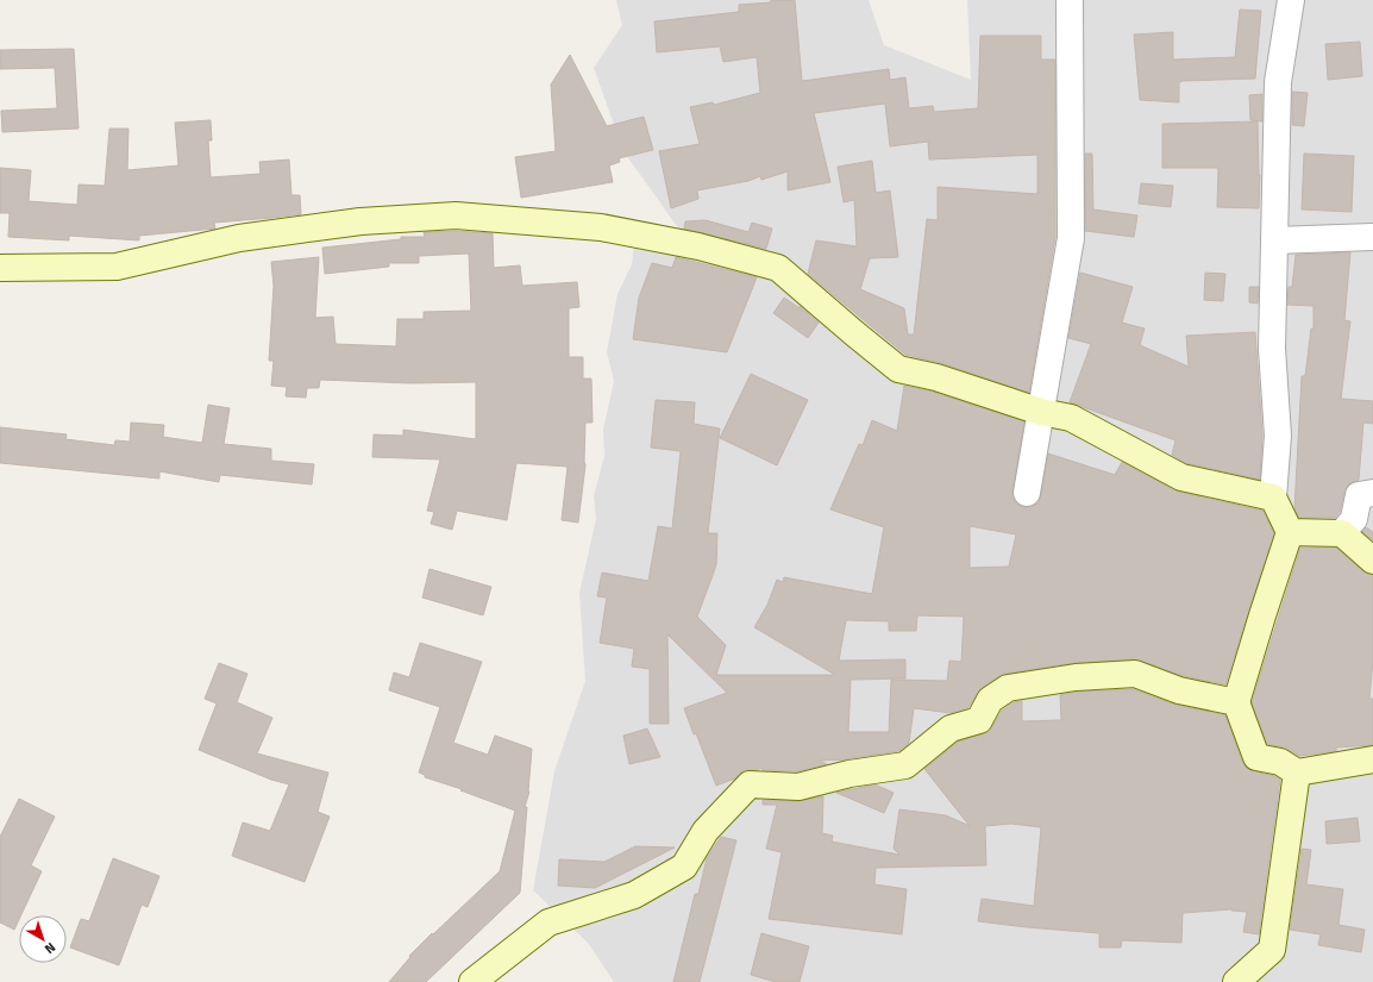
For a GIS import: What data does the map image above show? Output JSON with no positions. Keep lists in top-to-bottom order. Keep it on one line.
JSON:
{"north":"bottom right"}
